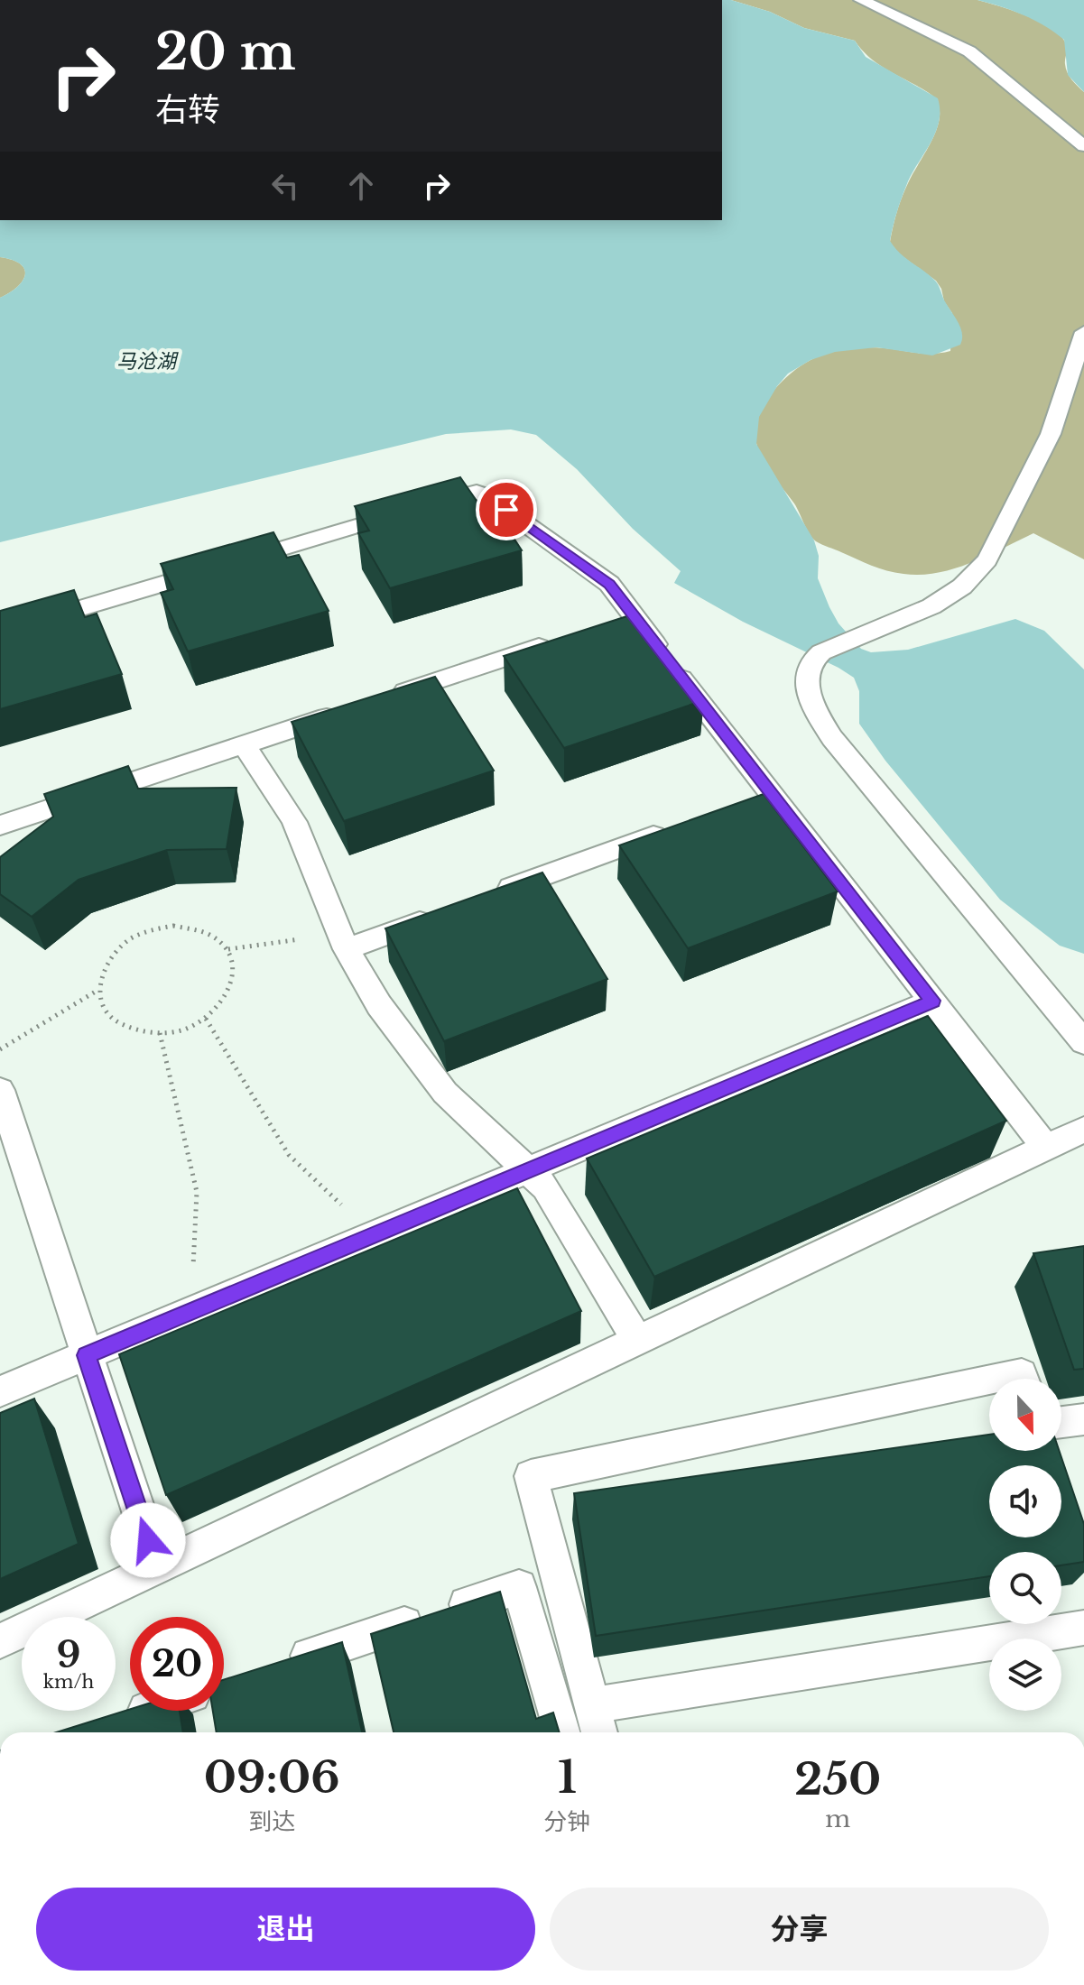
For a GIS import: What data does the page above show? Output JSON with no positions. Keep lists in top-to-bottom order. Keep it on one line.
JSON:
{"water":["马沧湖"],"north":"bottom","page":{"turn":["20 m","右转"],"speed":"9 km/h","limit":"20","eta":["09:06","到达","1","分钟","250","m"],"buttons":["退出","分享"]}}
